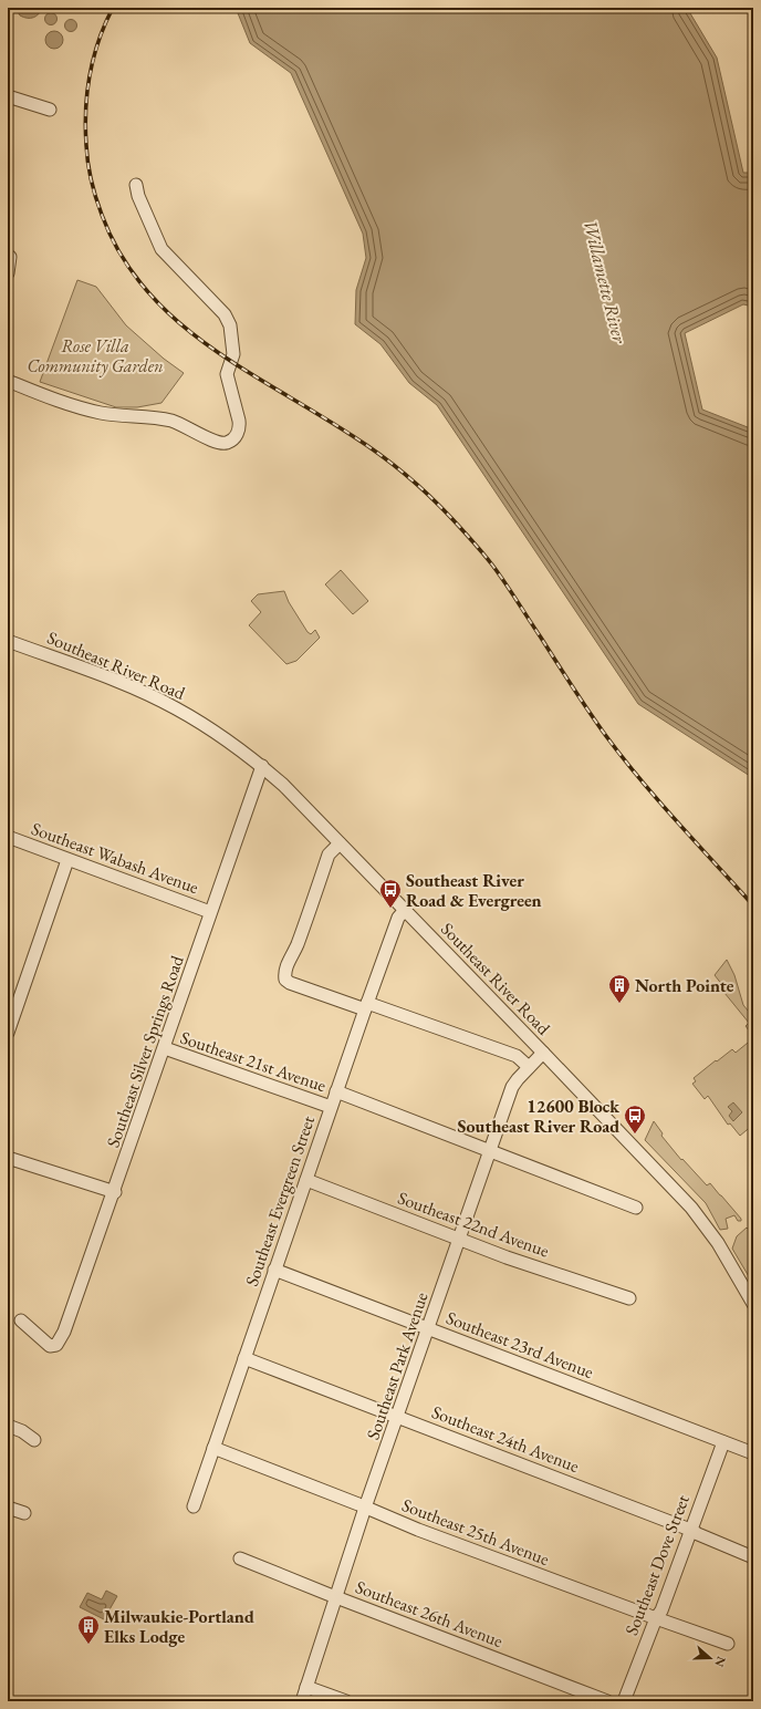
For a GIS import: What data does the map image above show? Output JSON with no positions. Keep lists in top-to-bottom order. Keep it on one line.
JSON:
{"streets":{"street":["Southeast River Road","Southeast Wabash Avenue","Southeast Silver Springs Road","Southeast 21st Avenue","Southeast Evergreen Street","Southeast 22nd Avenue","Southeast 23rd Avenue","Southeast Park Avenue","Southeast 24th Avenue","Southeast 25th Avenue","Southeast Dove Street","Southeast 26th Avenue"]},"crossings":[["Southeast River Road","Southeast Silver Springs Road"],["Southeast River Road","Southeast Evergreen Street"],["Southeast River Road","Southeast Park Avenue"],["Southeast Wabash Avenue","Southeast Silver Springs Road"],["Southeast Silver Springs Road","Southeast 21st Avenue"],["Southeast 21st Avenue","Southeast Evergreen Street"],["Southeast 21st Avenue","Southeast Park Avenue"],["Southeast Evergreen Street","Southeast 22nd Avenue"],["Southeast Evergreen Street","Southeast 23rd Avenue"],["Southeast Evergreen Street","Southeast 24th Avenue"],["Southeast Evergreen Street","Southeast 25th Avenue"],["Southeast 22nd Avenue","Southeast Park Avenue"],["Southeast 23rd Avenue","Southeast Park Avenue"],["Southeast 23rd Avenue","Southeast Dove Street"],["Southeast Park Avenue","Southeast 24th Avenue"],["Southeast Park Avenue","Southeast 25th Avenue"],["Southeast Park Avenue","Southeast 26th Avenue"],["Southeast 24th Avenue","Southeast Dove Street"],["Southeast 25th Avenue","Southeast Dove Street"]],"water":["Willamette River"],"parks":["Rose Villa Community Garden"],"places":{"bus stop":["Southeast River Road & Evergreen","12600 Block Southeast River Road"],"building":["North Pointe","Milwaukie-Portland Elks Lodge"]},"north":"right"}
